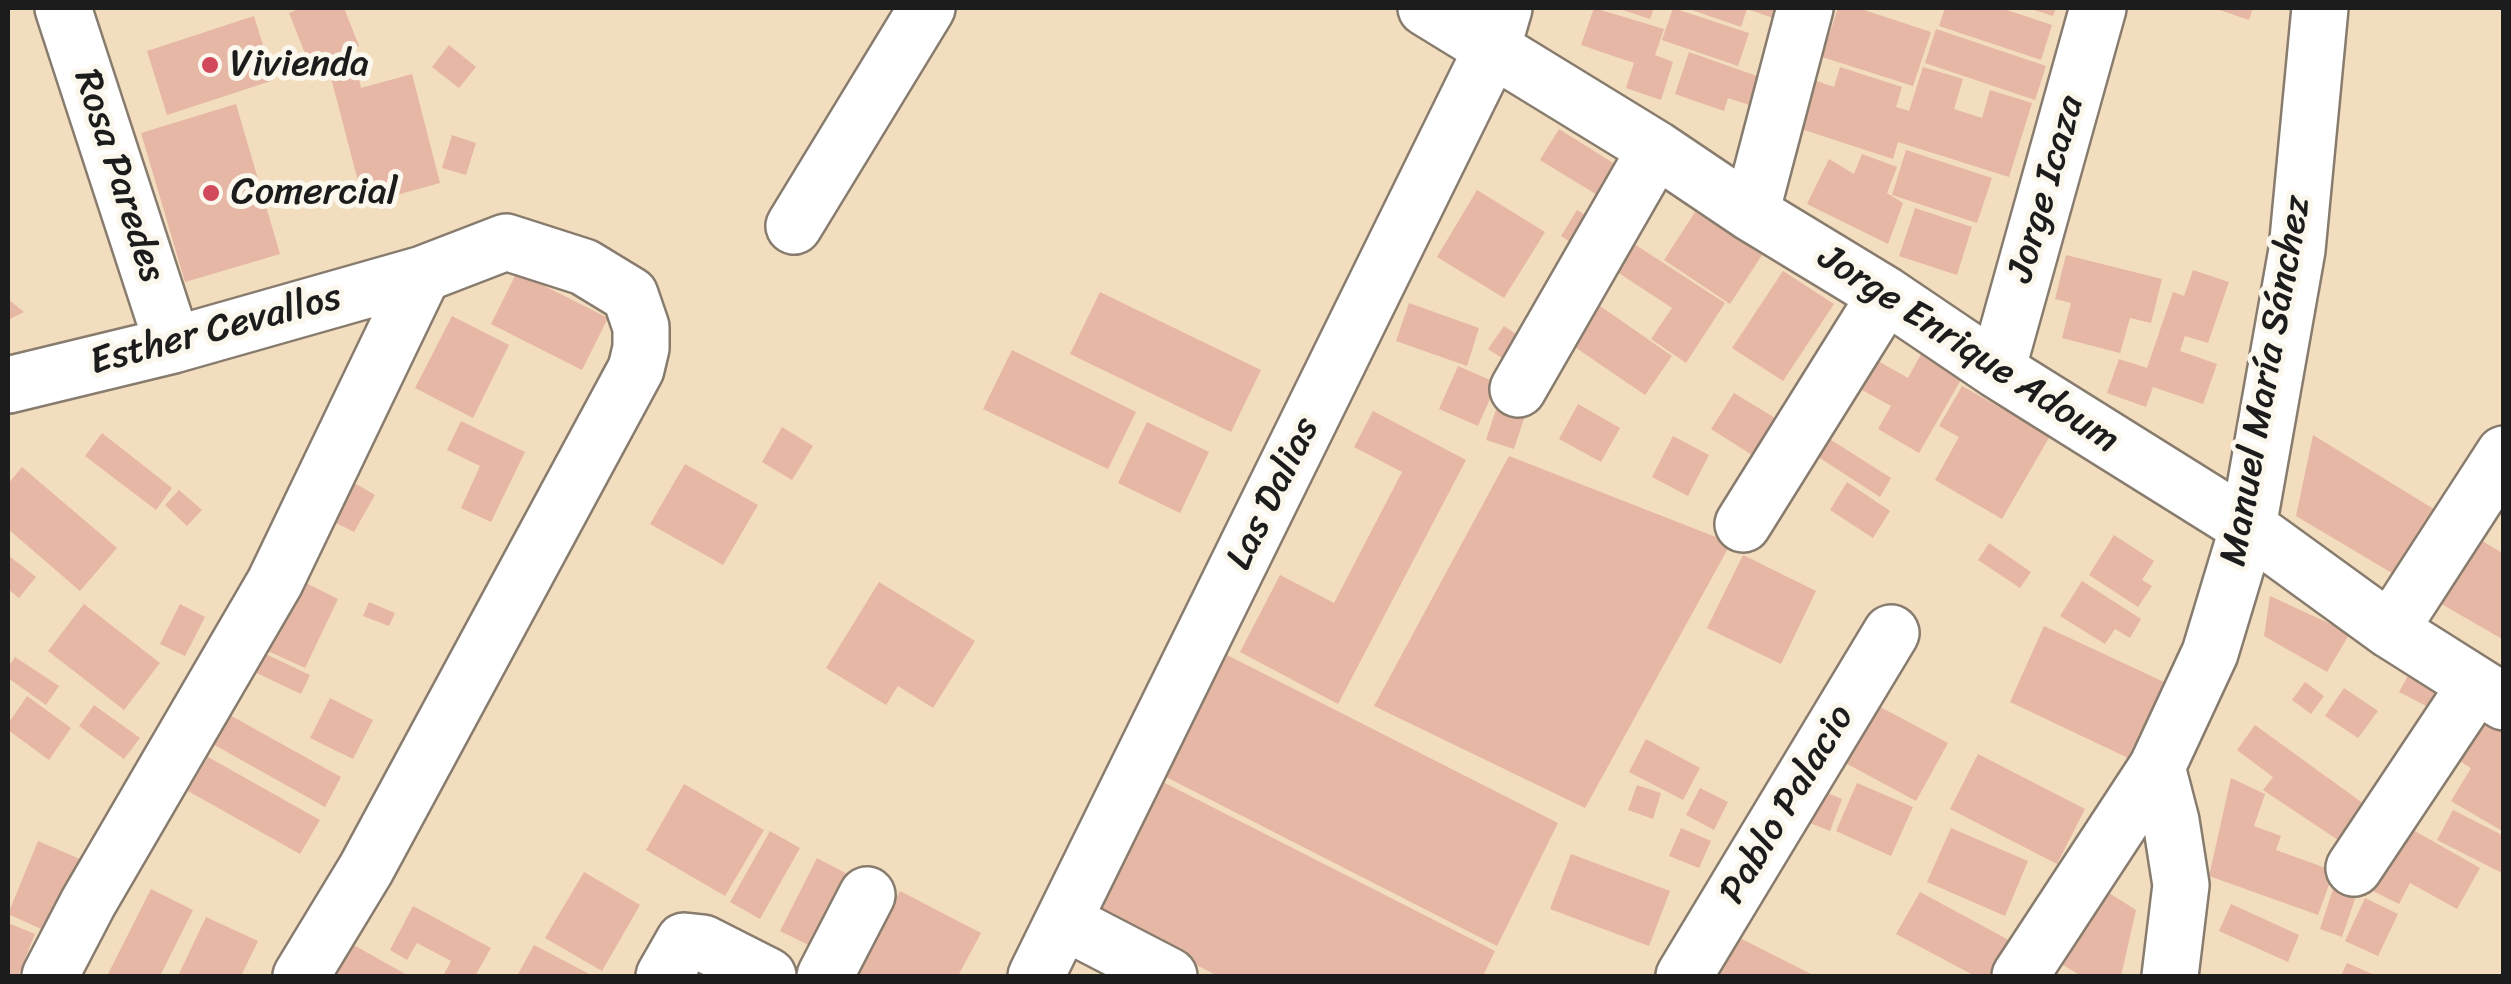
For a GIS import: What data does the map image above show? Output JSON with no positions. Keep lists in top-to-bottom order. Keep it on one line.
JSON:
{"streets":{"street":["Rosa Paredes","Jorge Icaza","Esther Cevallos","Jorge Enrique Adoum","Manuel María Sánchez","Las Dalias","Pablo Palacio"]},"crossings":[["Rosa Paredes","Esther Cevallos"],["Jorge Icaza","Jorge Enrique Adoum"],["Jorge Enrique Adoum","Manuel María Sánchez"],["Jorge Enrique Adoum","Las Dalias"]],"places":["Vivienda","Comercial"]}
